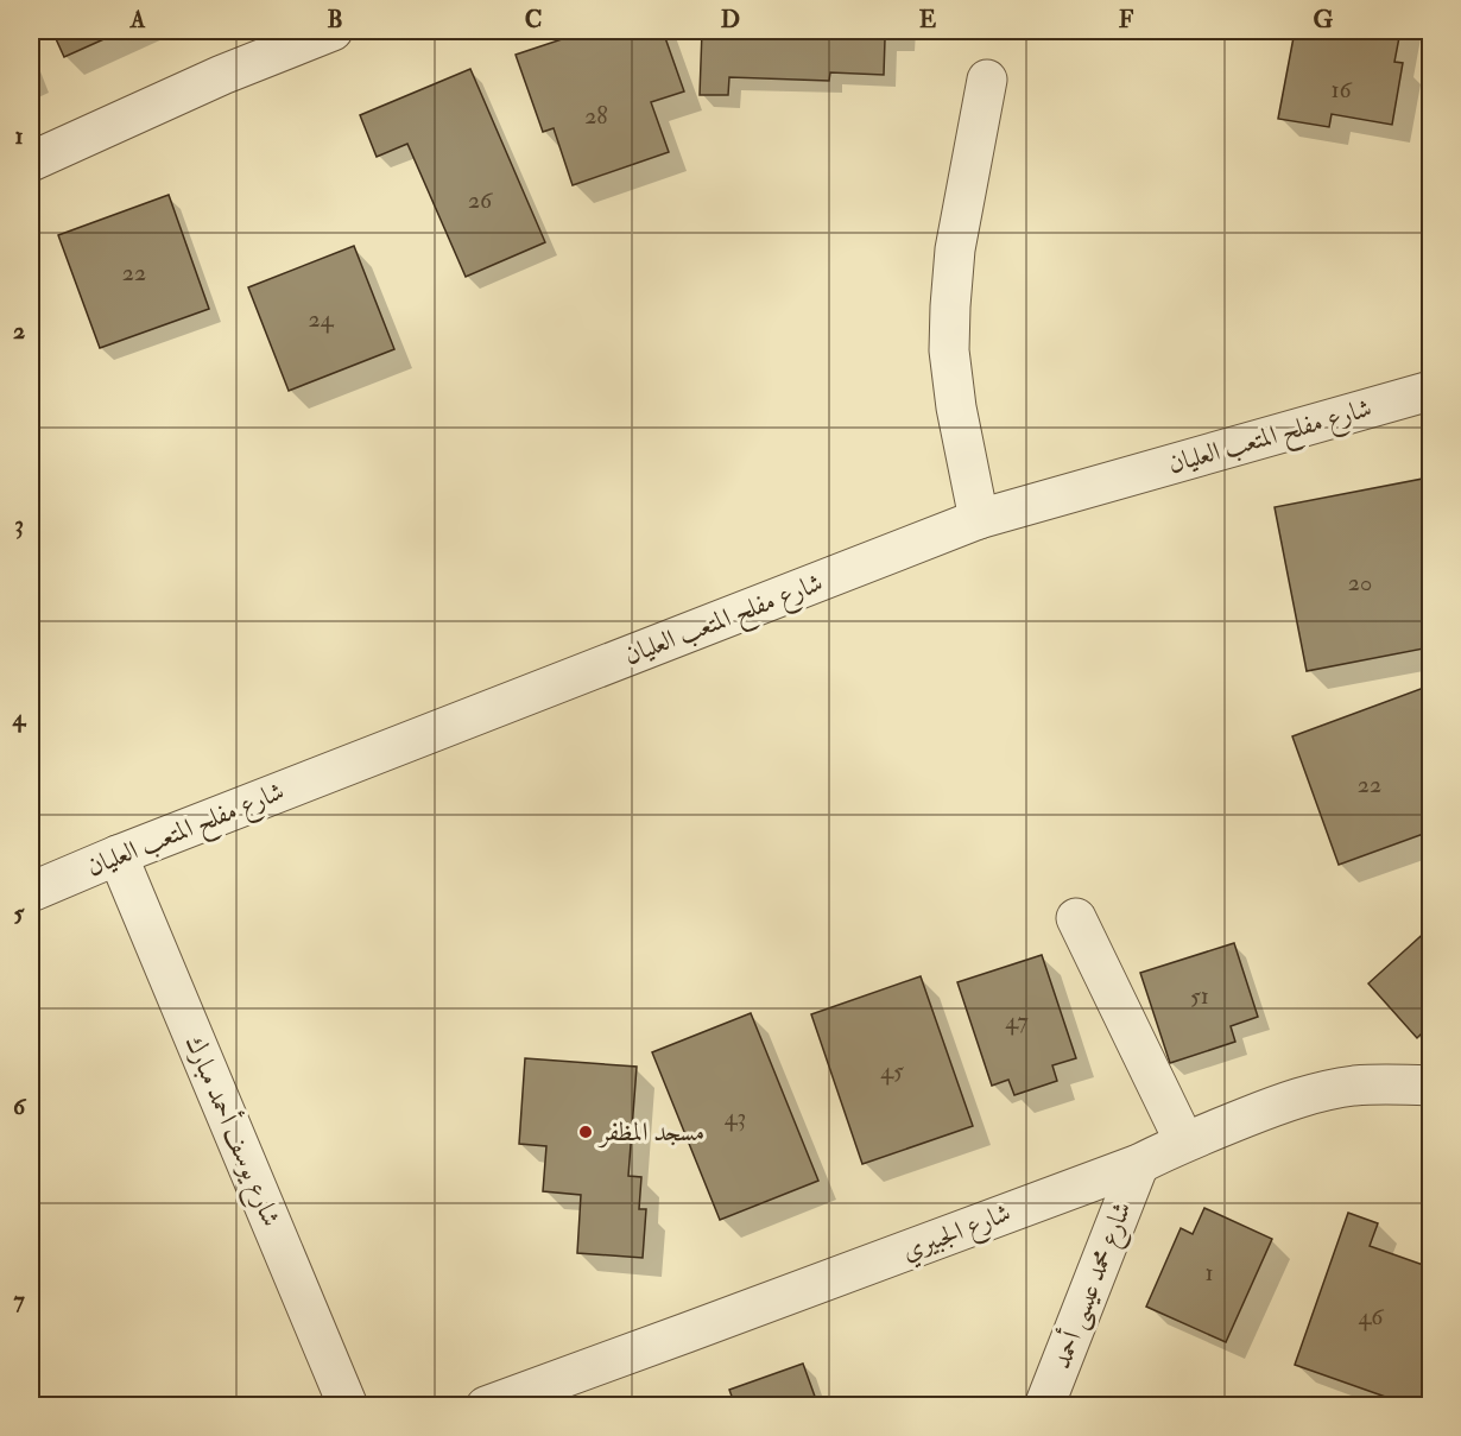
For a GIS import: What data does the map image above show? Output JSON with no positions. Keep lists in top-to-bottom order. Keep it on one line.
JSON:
{"streets":{"street":["شارع مفلح المتعب العليان","شارع يوسف أحمد مبارك","شارع الجبيري","شارع محمد عيسى أحمد"]},"crossings":[["شارع مفلح المتعب العليان","شارع يوسف أحمد مبارك"],["شارع الجبيري","شارع محمد عيسى أحمد"]],"places":["مسجد المظفر"],"house_numbers":["16","28","26","22","24","20","22","51","47","45","43","1","46"],"grid":{"columns":["A","B","C","D","E","F","G"],"rows":["1","2","3","4","5","6","7"]}}
